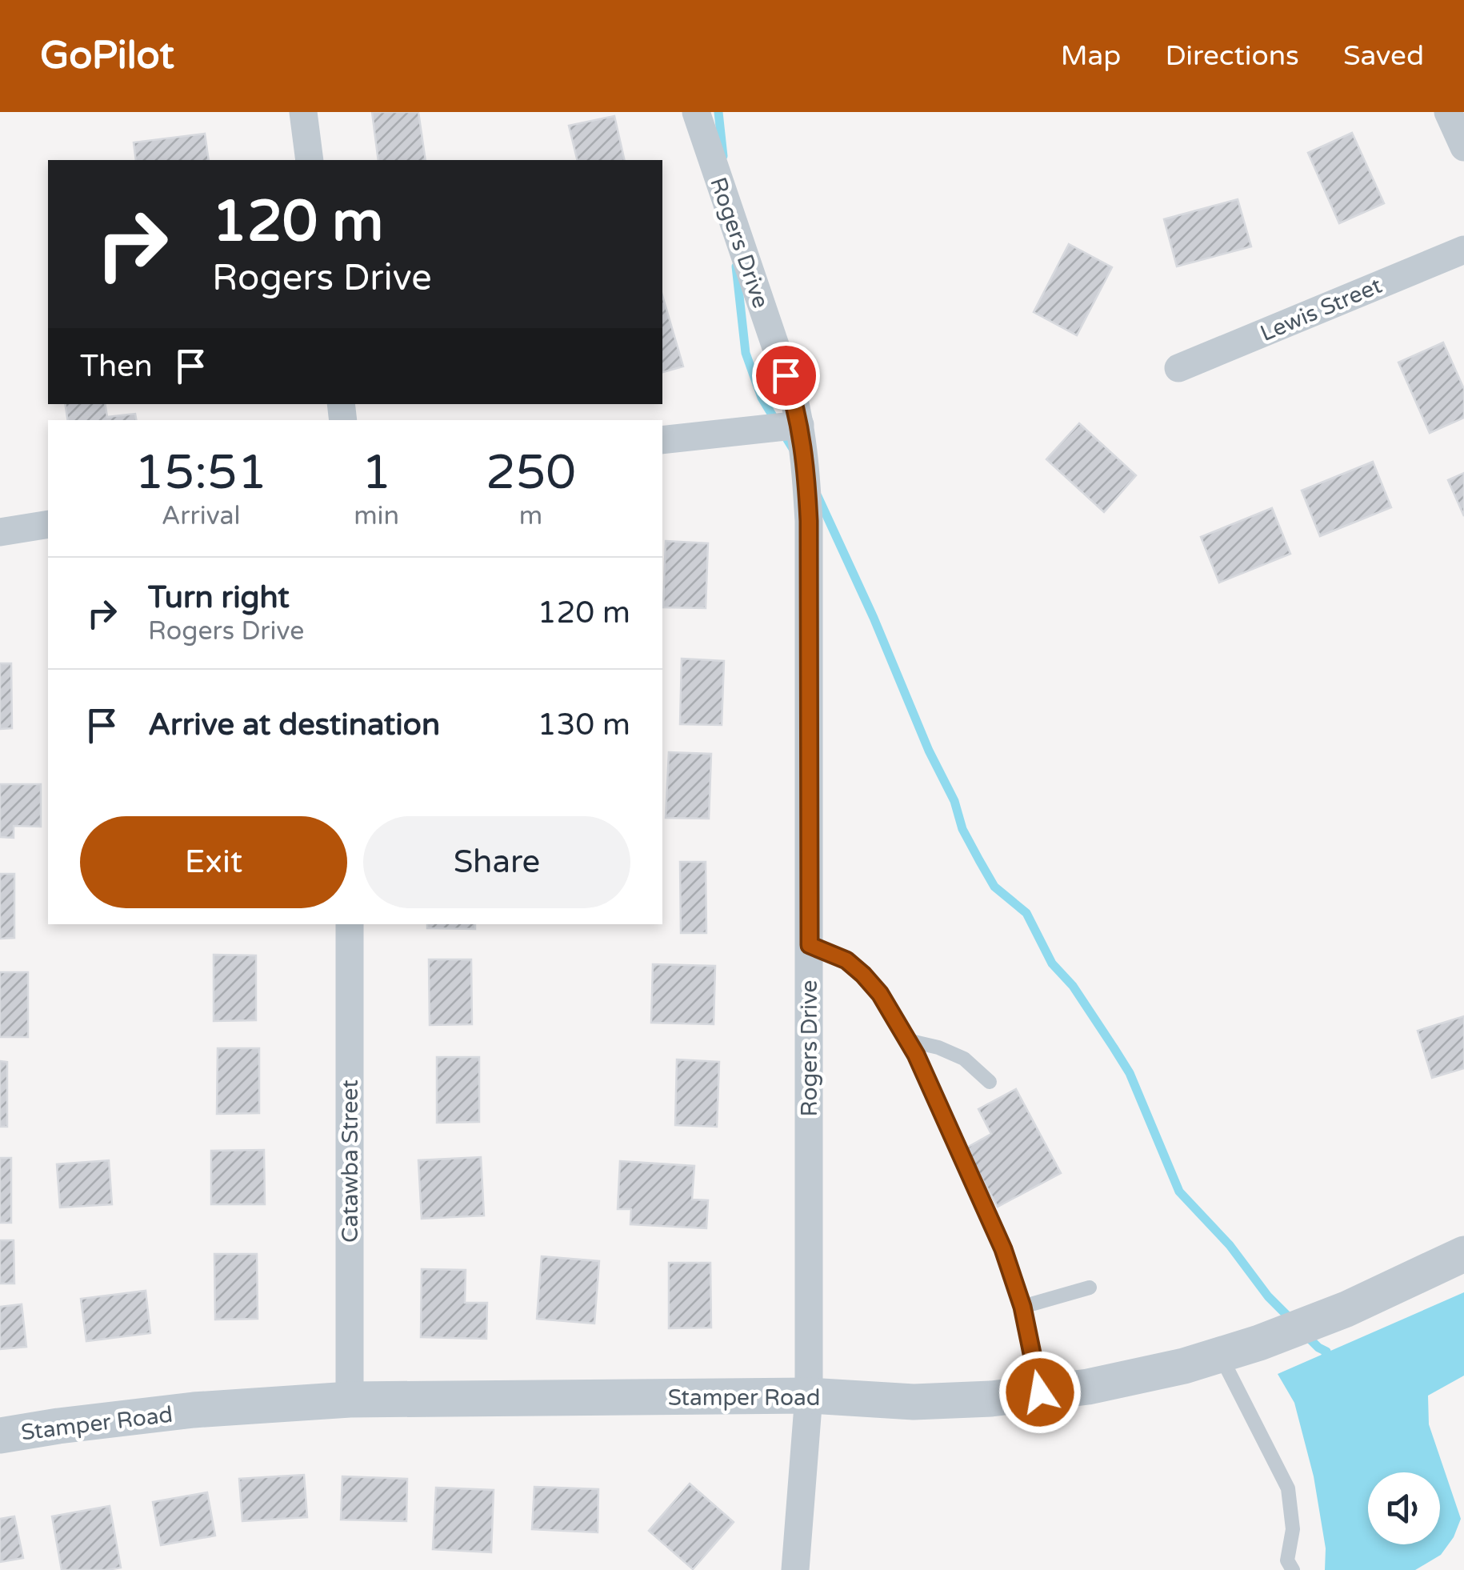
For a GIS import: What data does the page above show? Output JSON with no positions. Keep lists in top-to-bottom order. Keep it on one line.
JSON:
{"streets":{"street":["Rogers Drive","Lewis Street","Catawba Street","Stamper Road"]},"crossings":[["Rogers Drive","Stamper Road"],["Catawba Street","Stamper Road"]],"page":{"header":"GoPilot","nav":["Map","Directions","Saved"],"turn":["120 m","Rogers Drive"],"then":"Then","eta":["15:51","Arrival","1","min","250","m"],"list":[{"name":"Turn right","note":"Rogers Drive","value":"120 m"},{"name":"Arrive at destination","value":"130 m"}],"buttons":["Exit","Share"]}}
